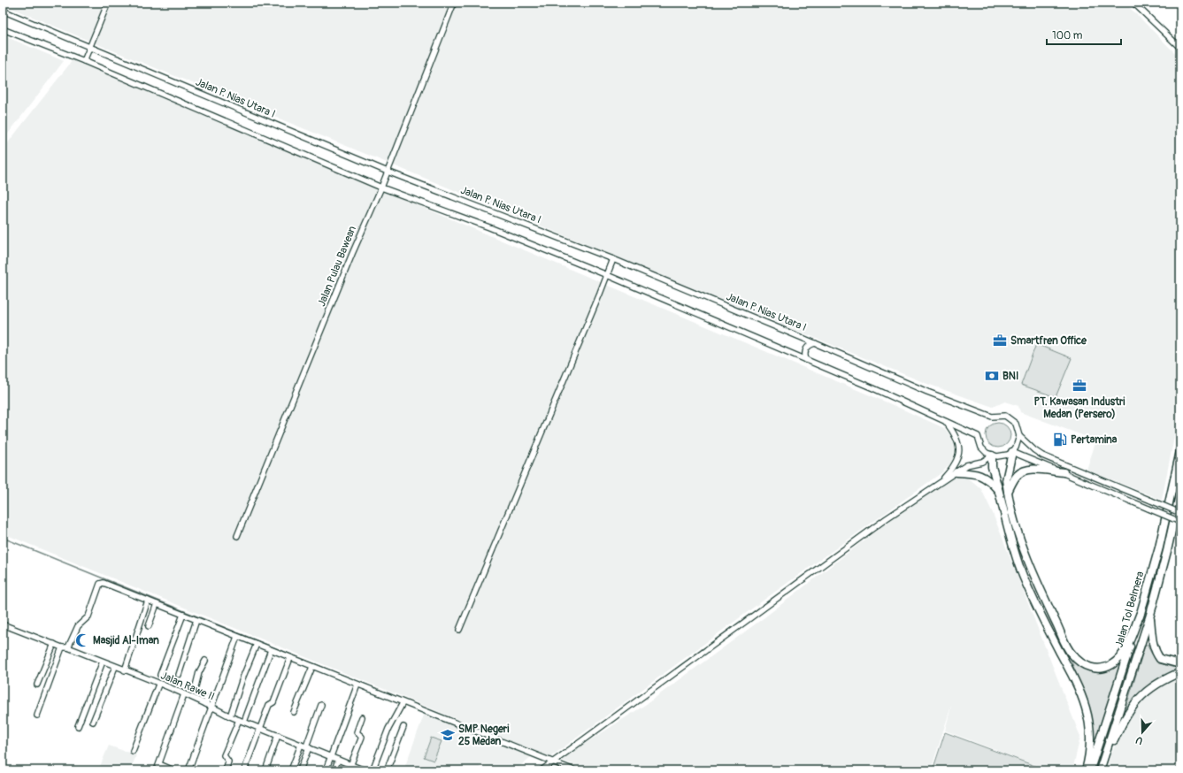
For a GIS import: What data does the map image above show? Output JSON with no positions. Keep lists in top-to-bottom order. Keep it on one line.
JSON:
{"streets":{"highway":["Jalan Tol Belmera"],"street":["Jalan P. Nias Utara I","Jalan Pulau Bawean","Jalan Rawe II"]},"crossings":[["Jalan P. Nias Utara I","Jalan Pulau Bawean"]],"places":{"office":["Smartfren Office","PT. Kawasan Industri Medan (Persero)"],"bank":["BNI"],"fuel station":["Pertamina"],"mosque":["Masjid Al-Iman"],"school or university":["SMP Negeri 25 Medan"]},"scale_bar":"100 m","north":"bottom"}
